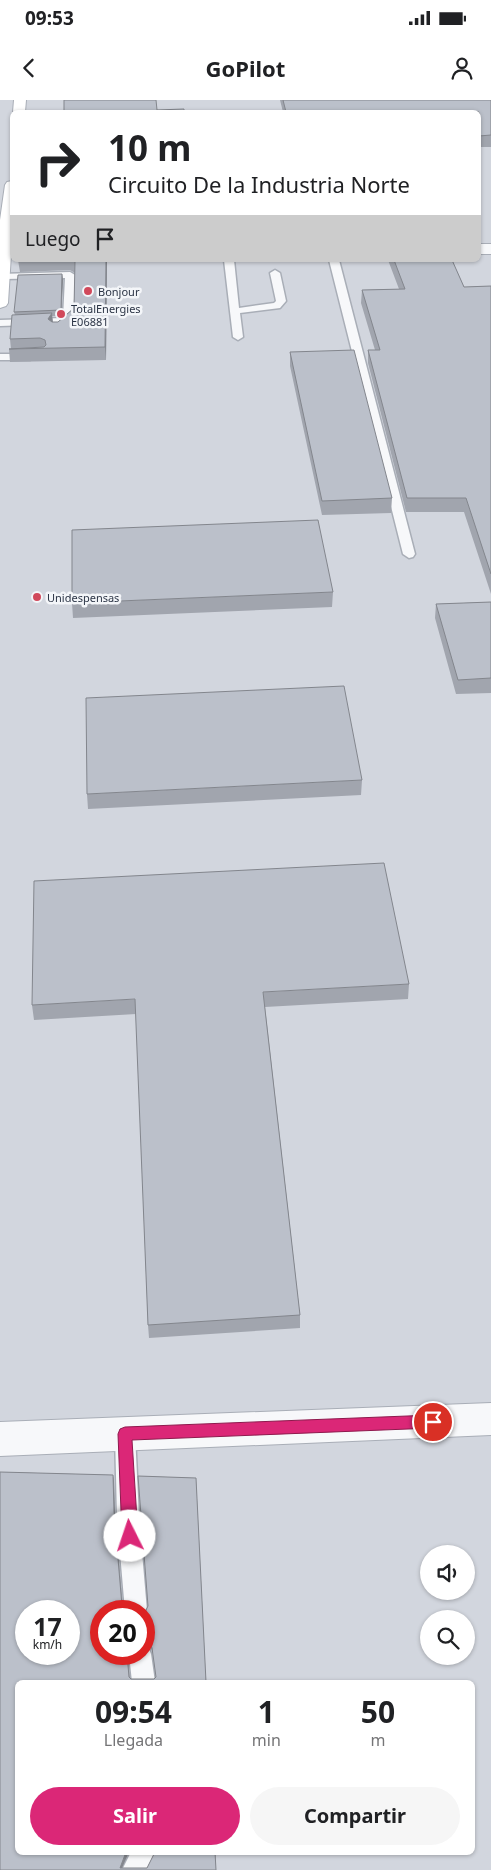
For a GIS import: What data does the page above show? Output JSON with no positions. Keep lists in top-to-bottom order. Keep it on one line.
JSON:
{"places":["Bonjour","TotalEnergies E06881","Unidespensas"],"page":{"status":"09:53","header":"GoPilot","turn":["10 m","Circuito De la Industria Norte"],"then":"Luego","speed":"17 km/h","limit":"20","eta":["09:54","Llegada","1","min","50","m"],"buttons":["Salir","Compartir"]}}
